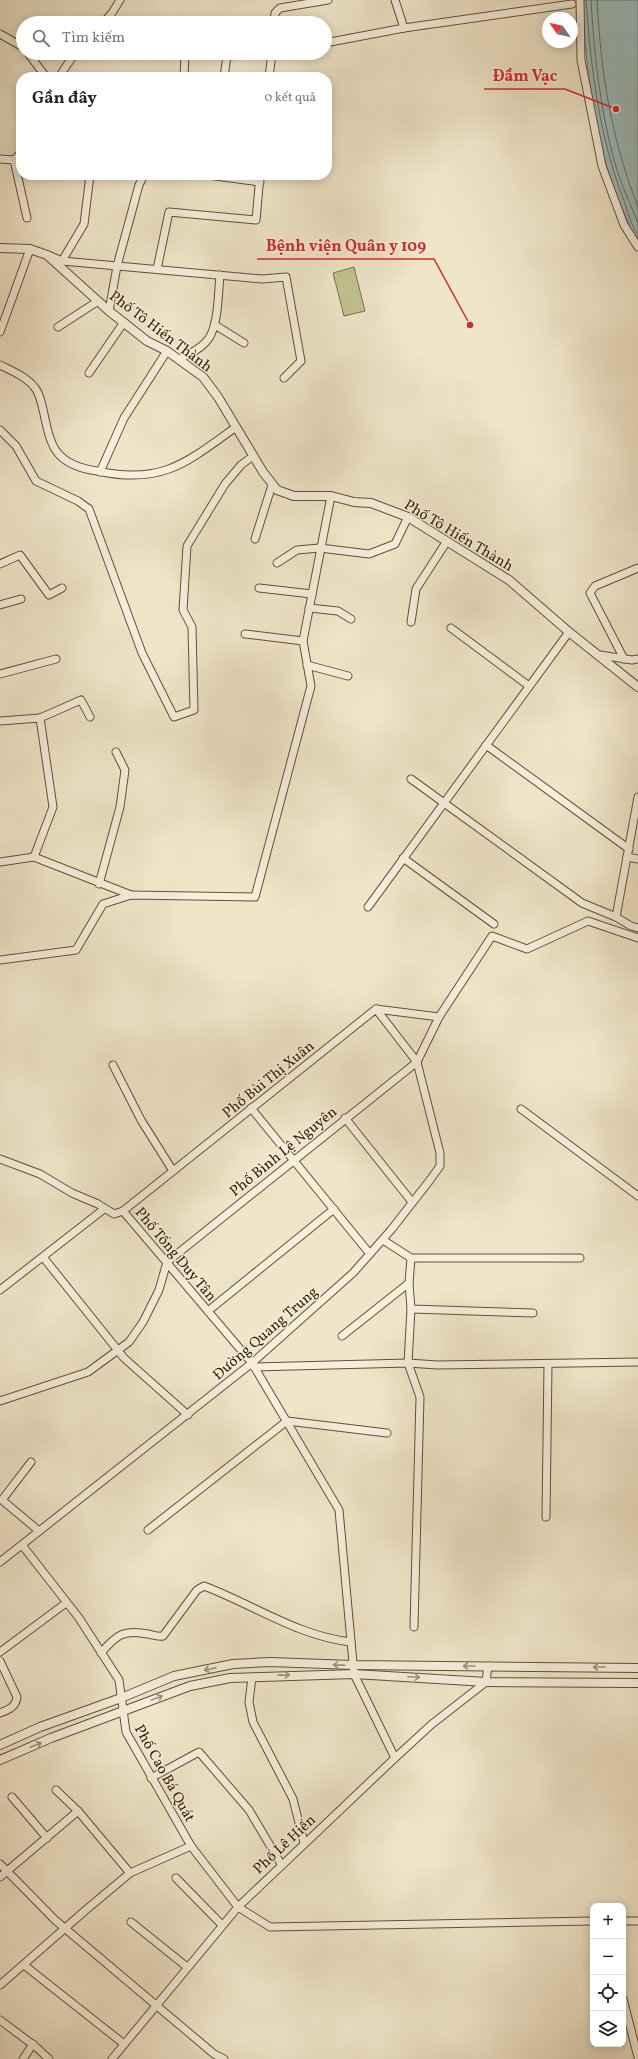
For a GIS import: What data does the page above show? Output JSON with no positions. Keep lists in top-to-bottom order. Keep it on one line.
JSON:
{"streets":{"street":["Phố Tô Hiến Thành","Phố Bùi Thị Xuân","Phố Bình Lệ Nguyên","Phố Tống Duy Tân","Đường Quang Trung","Phố Cao Bá Quát","Phố Lê Hiến"]},"crossings":[["Phố Bùi Thị Xuân","Phố Tống Duy Tân"],["Phố Bình Lệ Nguyên","Phố Tống Duy Tân"],["Phố Bình Lệ Nguyên","Đường Quang Trung"],["Phố Tống Duy Tân","Đường Quang Trung"],["Phố Tống Duy Tân","Phố Lê Hiến"],["Đường Quang Trung","Phố Cao Bá Quát"],["Phố Cao Bá Quát","Phố Lê Hiến"]],"places":["Đầm Vạc","Bệnh viện Quân y 109"],"north":"top left","page":{"search":"Tìm kiếm","heading":["Gần đây","0 kết quả"],"map_buttons":["+","−"]}}
